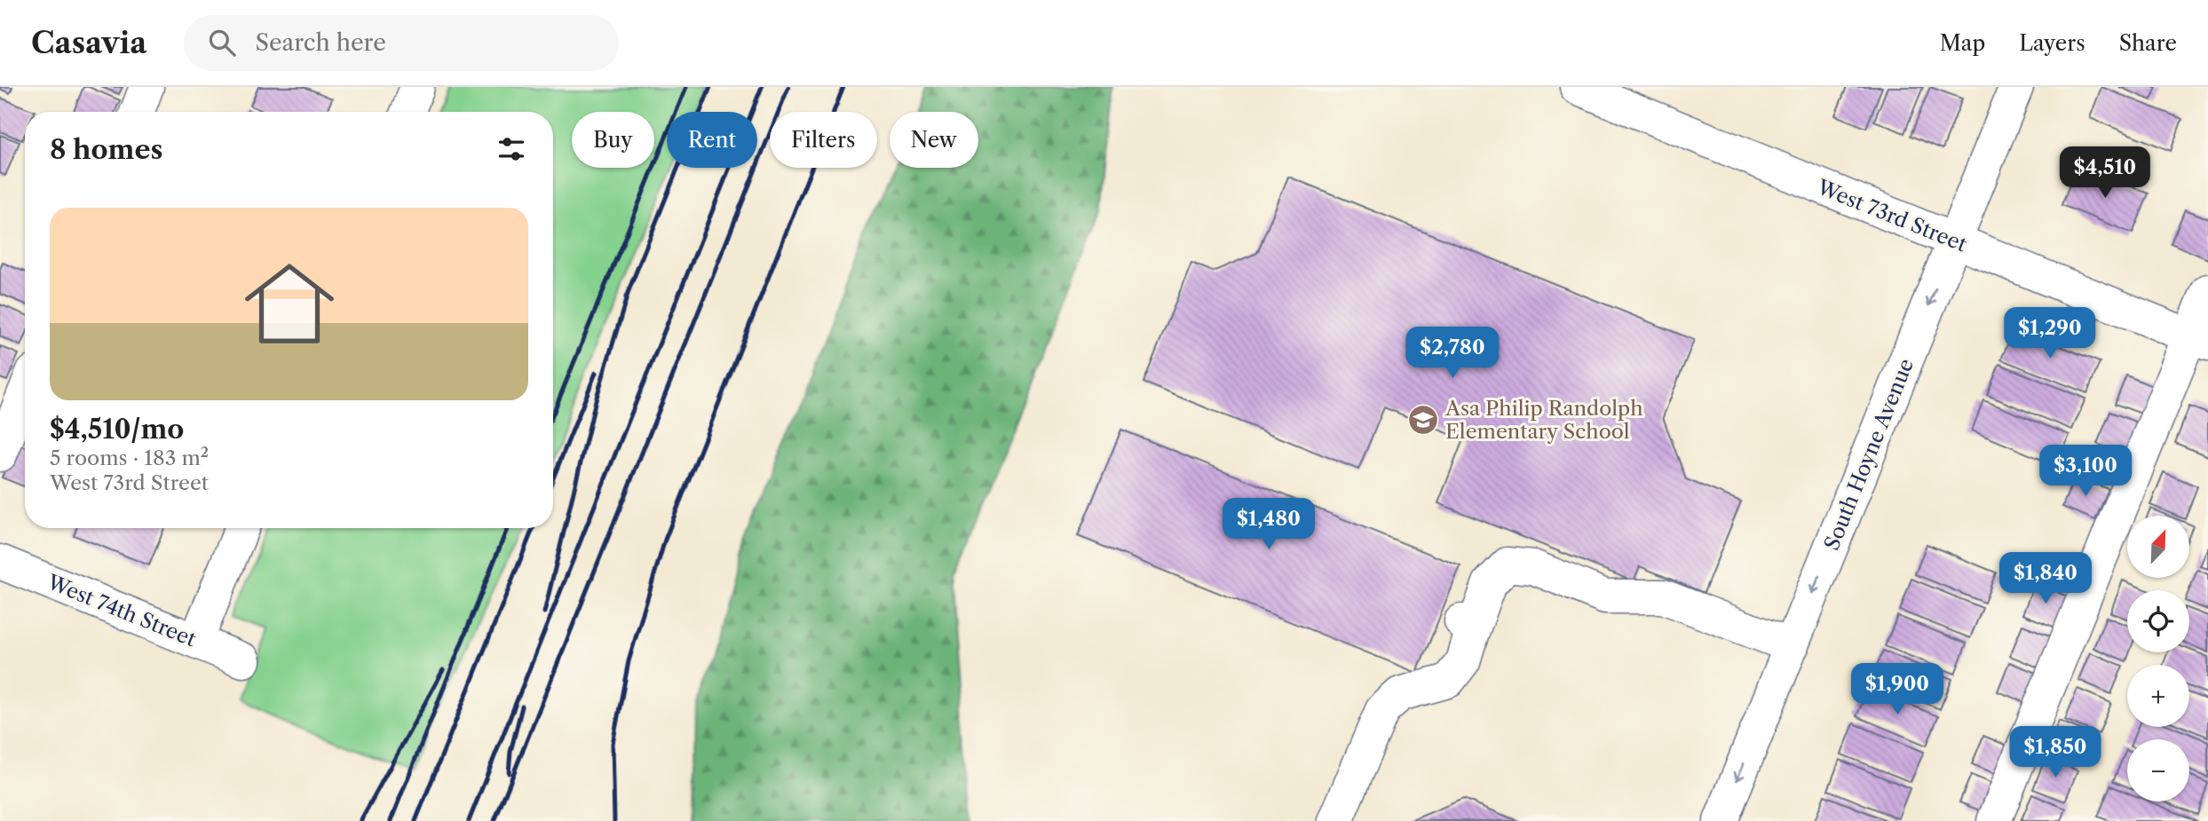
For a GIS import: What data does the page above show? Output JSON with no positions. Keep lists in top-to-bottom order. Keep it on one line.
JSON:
{"streets":{"street":["West 73rd Street","South Hoyne Avenue","West 74th Street"]},"crossings":[["West 73rd Street","South Hoyne Avenue"]],"places":{"school or university":["Asa Philip Randolph Elementary School"]},"north":"top right","page":{"header":"Casavia","search":"Search here","nav":["Map","Layers","Share"],"chip":["Buy","Rent","Filters","New"],"heading":"8 homes","price":["$4,510","$1,290","$2,780","$3,100","$1,480","$1,840","$1,900","$1,850"],"list":[{"name":"$4,510/mo","note":"5 rooms · 183 m² · West 73rd Street"}],"map_buttons":["+","−"]}}
